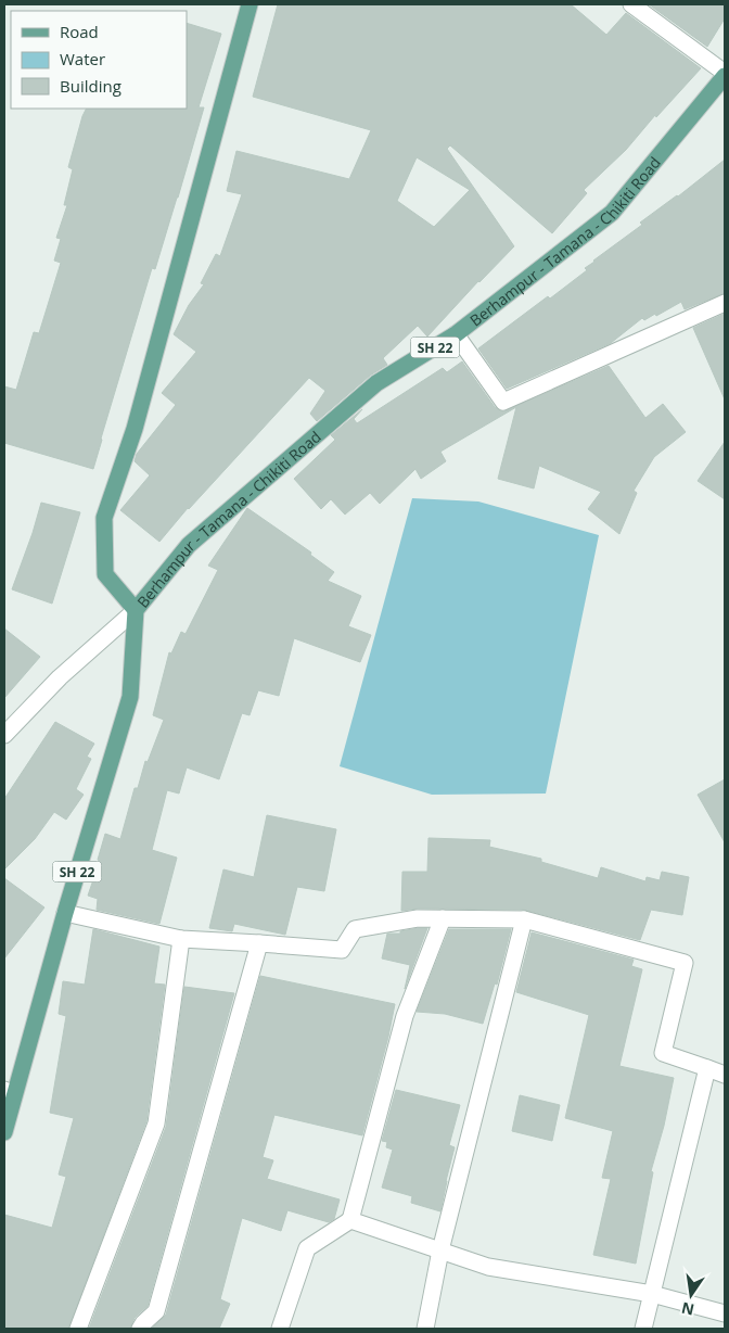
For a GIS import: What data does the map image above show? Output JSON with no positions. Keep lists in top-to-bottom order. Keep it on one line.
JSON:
{"streets":{"main road":["Berhampur - Tamana - Chikiti Road","SH 22"]},"legend":["Road","Water","Building"],"north":"bottom"}
